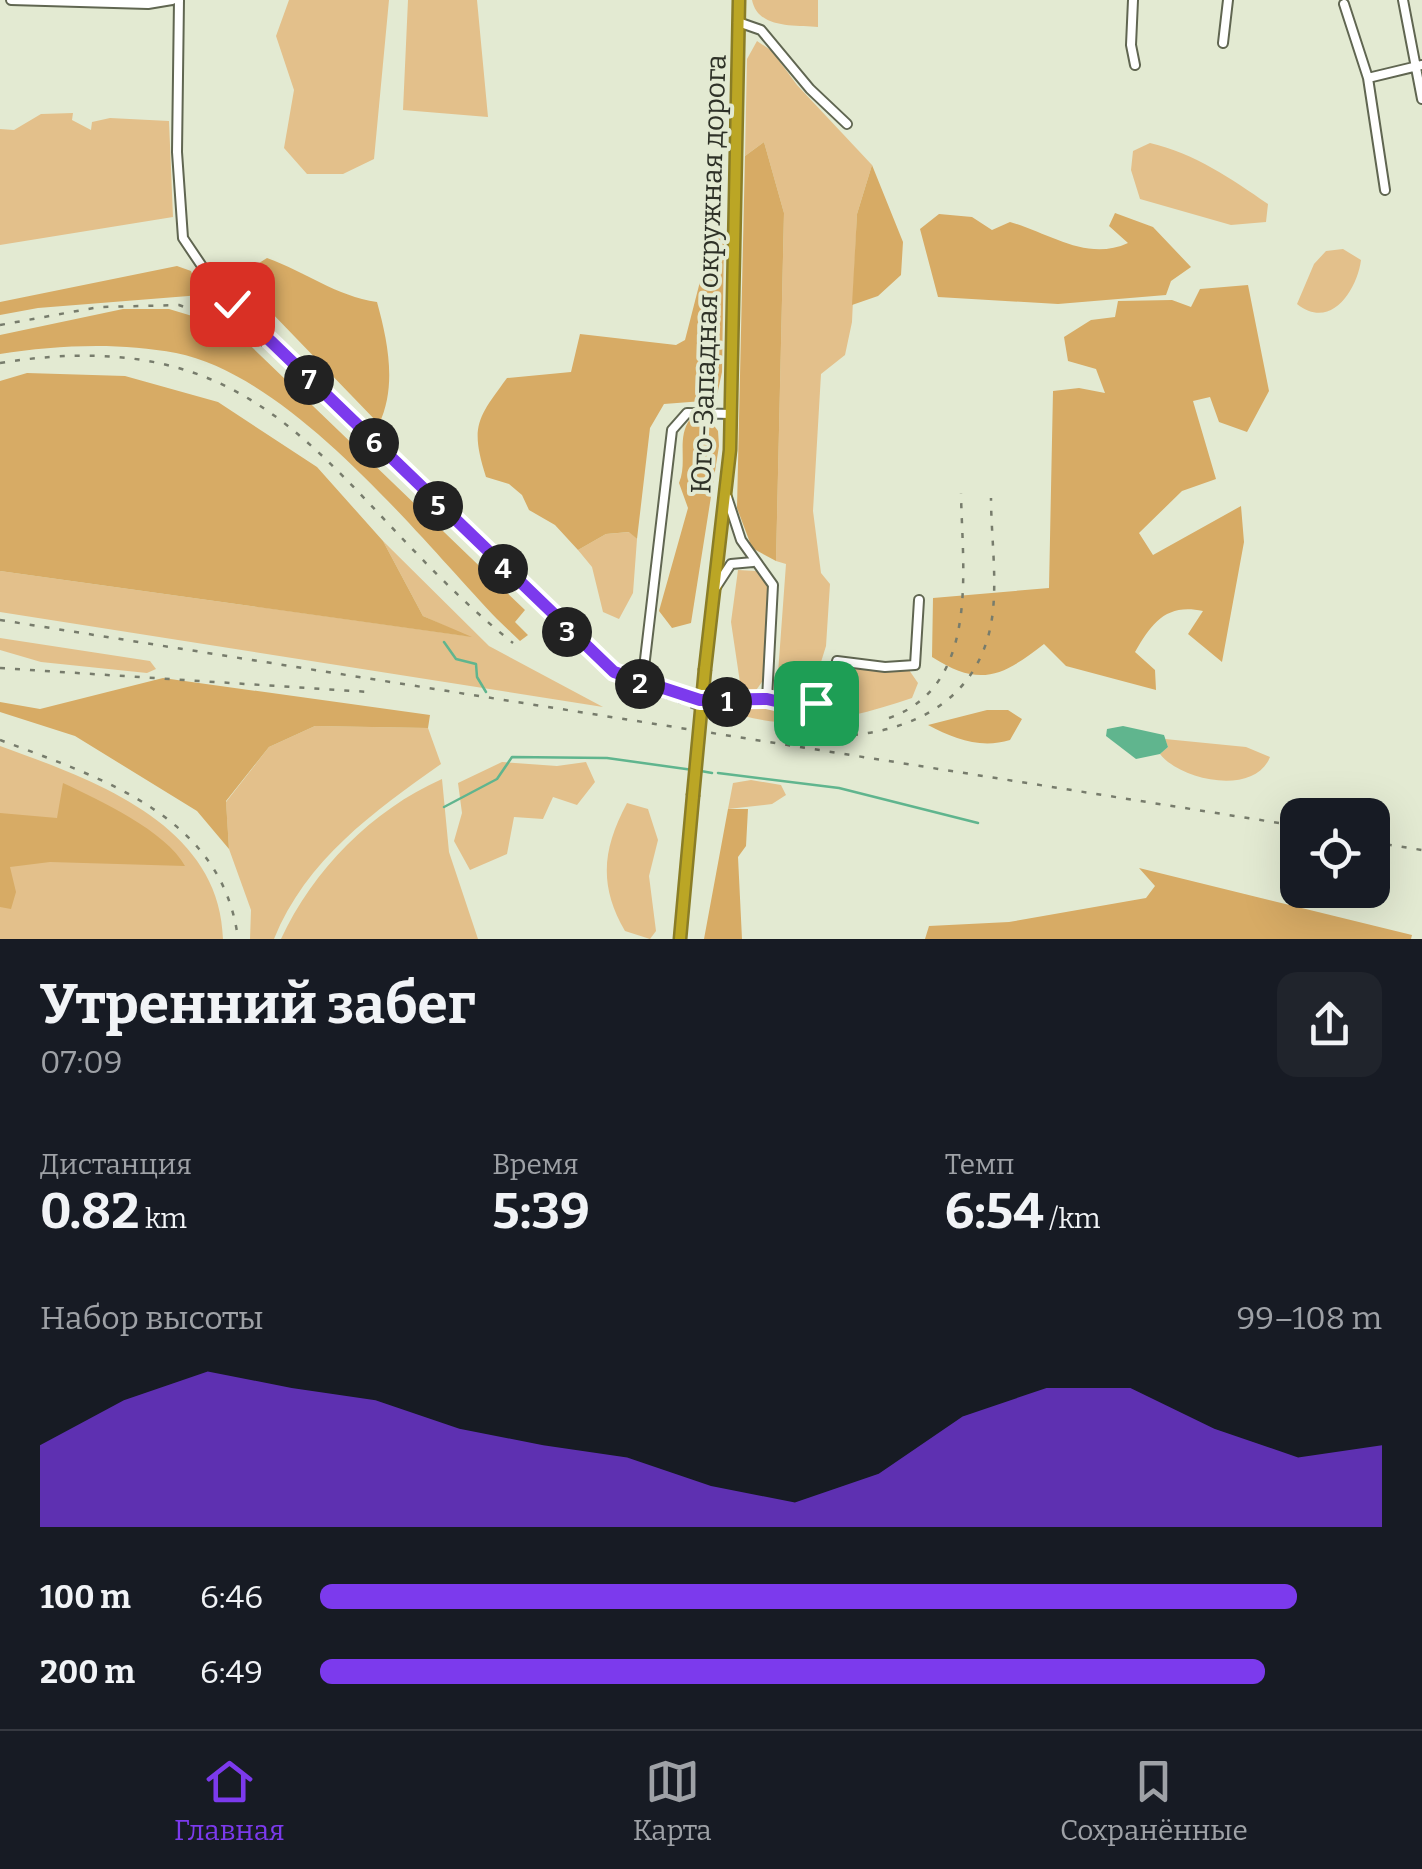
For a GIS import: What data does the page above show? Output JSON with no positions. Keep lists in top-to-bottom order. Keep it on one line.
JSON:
{"streets":{"highway":["Юго-Западная окружная дорога"]},"page":{"pins":["7","6","5","4","3","2","1"],"heading":["Утренний забег","07:09"],"stats":[["Дистанция","0.82 km"],["Время","5:39"],["Темп","6:54 /km"]],"chart":["Набор высоты","99–108 m"],"list":[{"name":"100 m","note":"6:46"},{"name":"200 m","note":"6:49"}],"tabs":["Главная","Карта","Сохранённые"]}}
